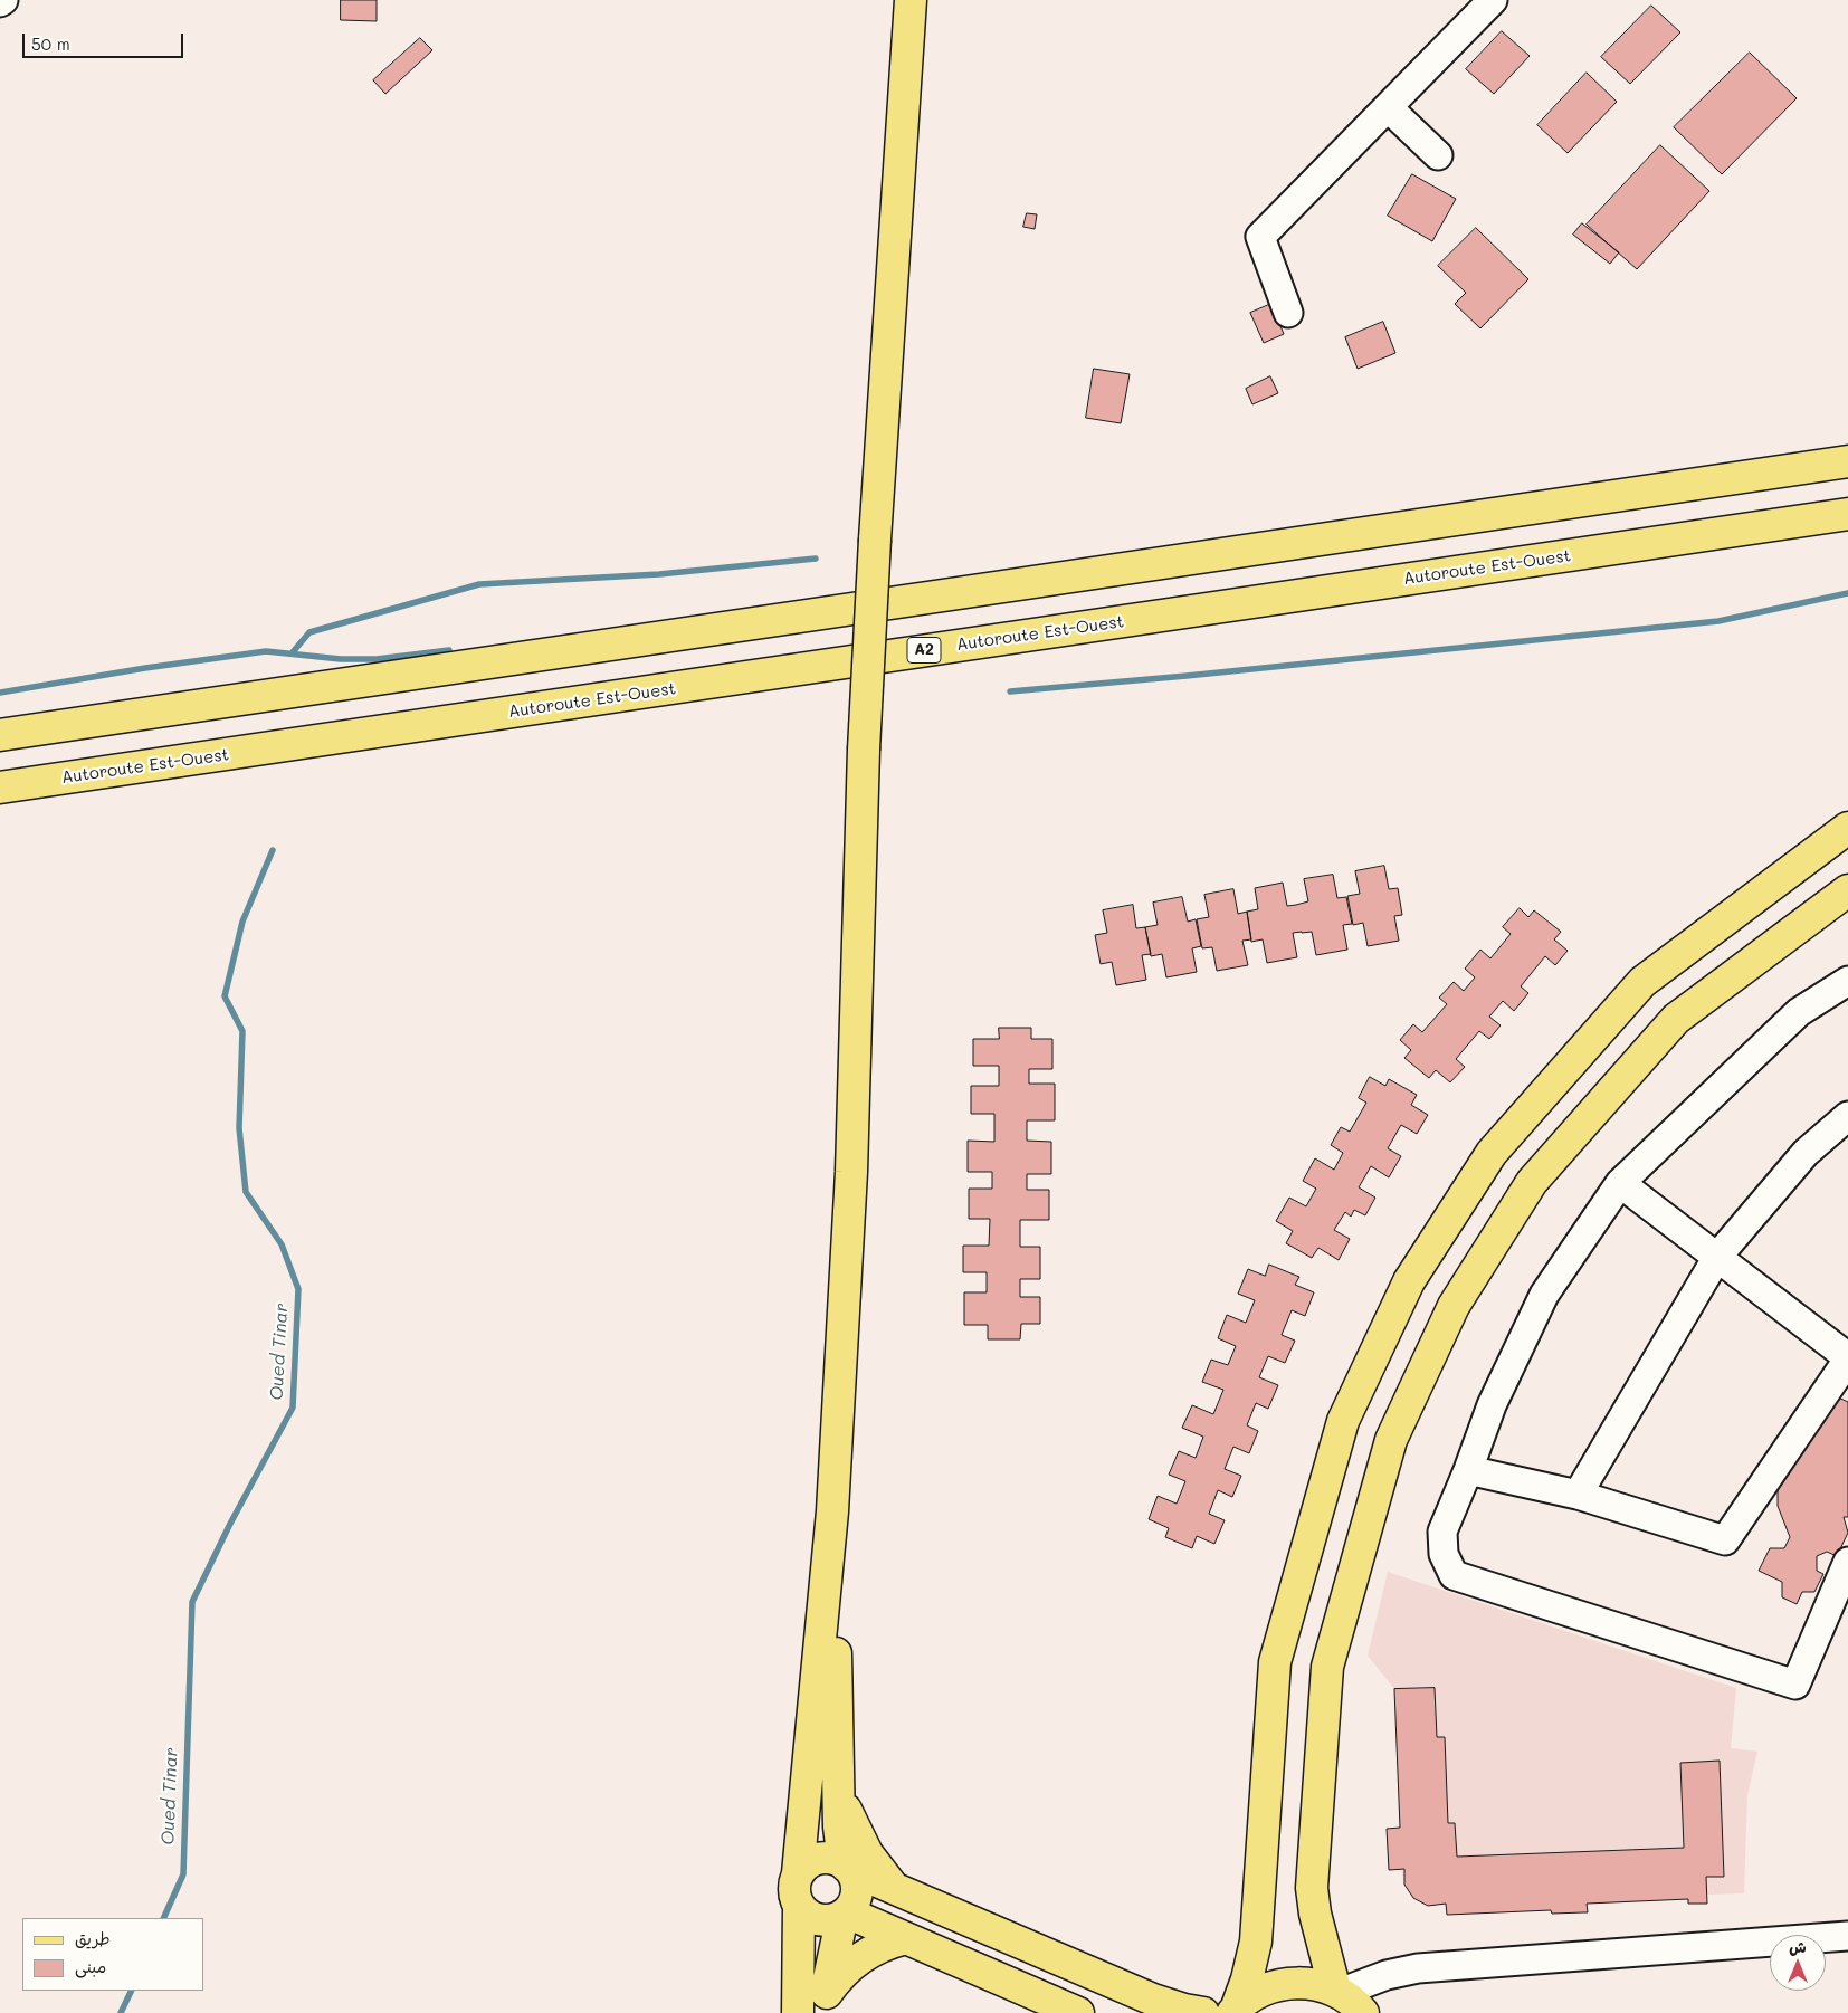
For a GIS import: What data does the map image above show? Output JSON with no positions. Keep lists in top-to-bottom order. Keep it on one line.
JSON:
{"streets":{"main road":["Autoroute Est-Ouest","A2"]},"water":["Oued Tinar"],"legend":["طريق","مبنى"],"scale_bar":"50 m","north":"top"}
